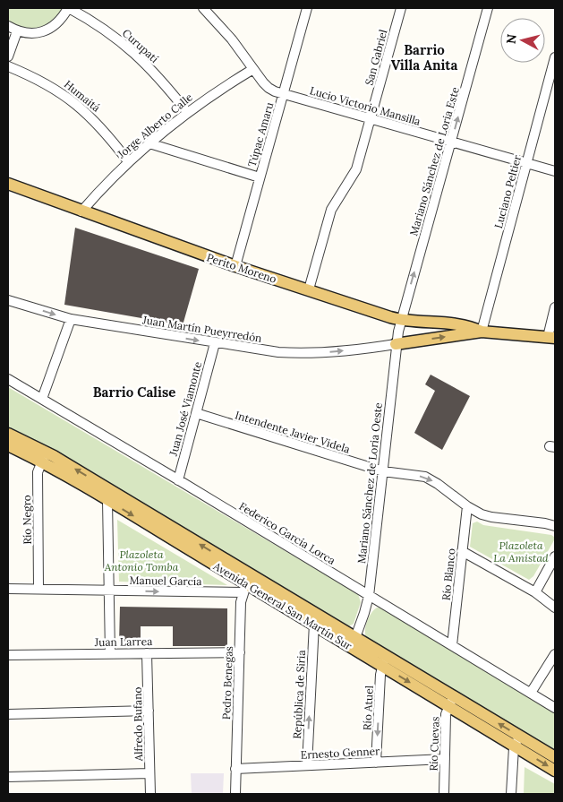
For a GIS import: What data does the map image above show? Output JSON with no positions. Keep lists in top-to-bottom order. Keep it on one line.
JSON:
{"streets":{"main road":["Perito Moreno","Avenida General San Martín Sur"],"street":["Curupatí","San Gabriel","Humaitá","Lucio Victorio Mansilla","Jorge Alberto Calle","Túpac Amaru","Mariano Sánchez de Loria Este","Luciano Peltier","Juan Martín Pueyrredón","Juan José Viamonte","Intendente Javier Videla","Mariano Sánchez de Loria Oeste","Río Negro","Federico García Lorca","Río Blanco","Manuel García","Juan Larrea","Pedro Benegas","República de Siria","Río Atuel","Alfredo Bufano","Río Cuevas","Ernesto Genner"]},"crossings":[["Curupatí","Jorge Alberto Calle"],["San Gabriel","Lucio Victorio Mansilla"],["San Gabriel","Perito Moreno"],["Humaitá","Jorge Alberto Calle"],["Lucio Victorio Mansilla","Jorge Alberto Calle"],["Lucio Victorio Mansilla","Túpac Amaru"],["Lucio Victorio Mansilla","Mariano Sánchez de Loria Este"],["Lucio Victorio Mansilla","Luciano Peltier"],["Jorge Alberto Calle","Perito Moreno"],["Túpac Amaru","Perito Moreno"],["Mariano Sánchez de Loria Este","Perito Moreno"],["Mariano Sánchez de Loria Este","Mariano Sánchez de Loria Oeste"],["Luciano Peltier","Perito Moreno"],["Perito Moreno","Juan Martín Pueyrredón"],["Perito Moreno","Mariano Sánchez de Loria Oeste"],["Juan Martín Pueyrredón","Juan José Viamonte"],["Juan Martín Pueyrredón","Mariano Sánchez de Loria Oeste"],["Juan José Viamonte","Intendente Javier Videla"],["Juan José Viamonte","Federico García Lorca"],["Intendente Javier Videla","Mariano Sánchez de Loria Oeste"],["Intendente Javier Videla","Río Blanco"],["Mariano Sánchez de Loria Oeste","Federico García Lorca"],["Mariano Sánchez de Loria Oeste","Avenida General San Martín Sur"],["Río Negro","Manuel García"],["Río Negro","Avenida General San Martín Sur"],["Federico García Lorca","Río Blanco"],["Manuel García","Avenida General San Martín Sur"],["Manuel García","Pedro Benegas"],["Avenida General San Martín Sur","Pedro Benegas"],["Avenida General San Martín Sur","República de Siria"],["Avenida General San Martín Sur","Río Atuel"],["Avenida General San Martín Sur","Río Cuevas"],["Juan Larrea","Pedro Benegas"],["Juan Larrea","Alfredo Bufano"],["Pedro Benegas","Ernesto Genner"],["República de Siria","Ernesto Genner"],["Río Atuel","Ernesto Genner"],["Río Cuevas","Ernesto Genner"]],"one_way":["Mariano Sánchez de Loria Este","Juan Martín Pueyrredón","Manuel García","República de Siria","Río Atuel"],"districts":["Barrio Villa Anita","Barrio Calise"],"parks":["Plazoleta La Amistad","Plazoleta Antonio Tomba"],"north":"left"}
